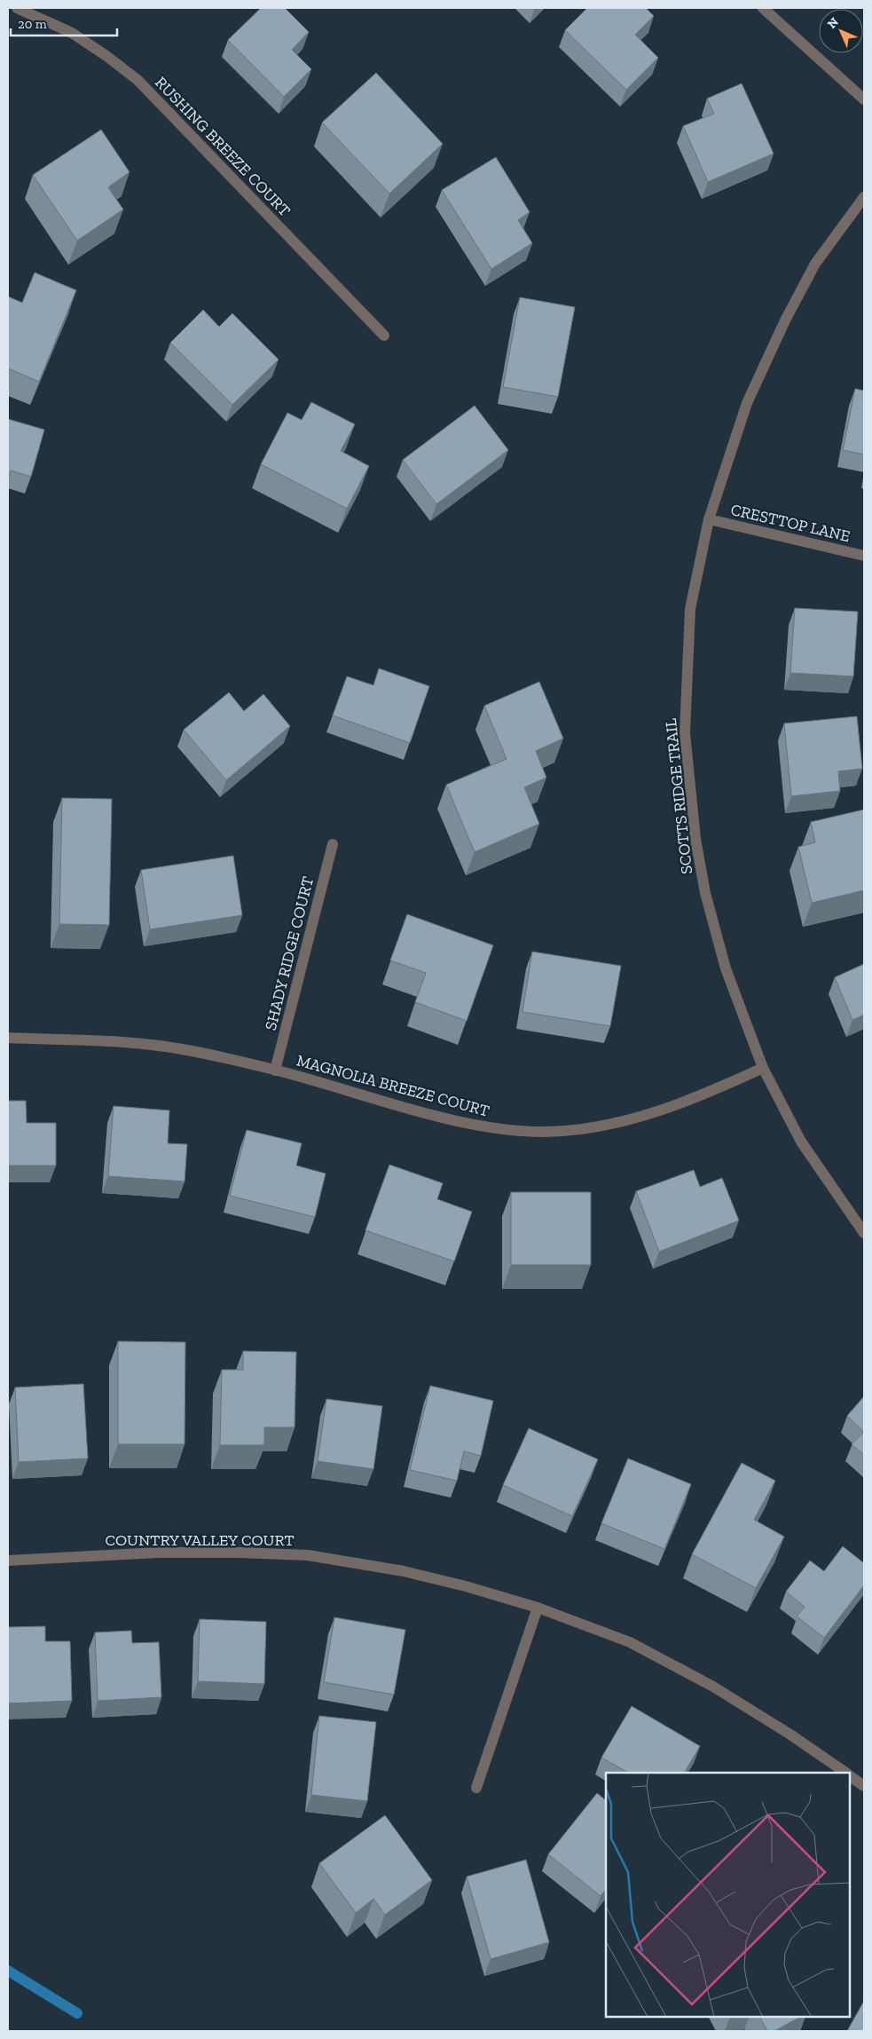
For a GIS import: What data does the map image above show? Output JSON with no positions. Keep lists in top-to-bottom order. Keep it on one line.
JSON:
{"streets":{"street":["RUSHING BREEZE COURT","CRESTTOP LANE","SCOTTS RIDGE TRAIL","SHADY RIDGE COURT","MAGNOLIA BREEZE COURT","COUNTRY VALLEY COURT"]},"crossings":[["CRESTTOP LANE","SCOTTS RIDGE TRAIL"],["SCOTTS RIDGE TRAIL","MAGNOLIA BREEZE COURT"],["SHADY RIDGE COURT","MAGNOLIA BREEZE COURT"]],"scale_bar":"20 m","north":"top left"}
